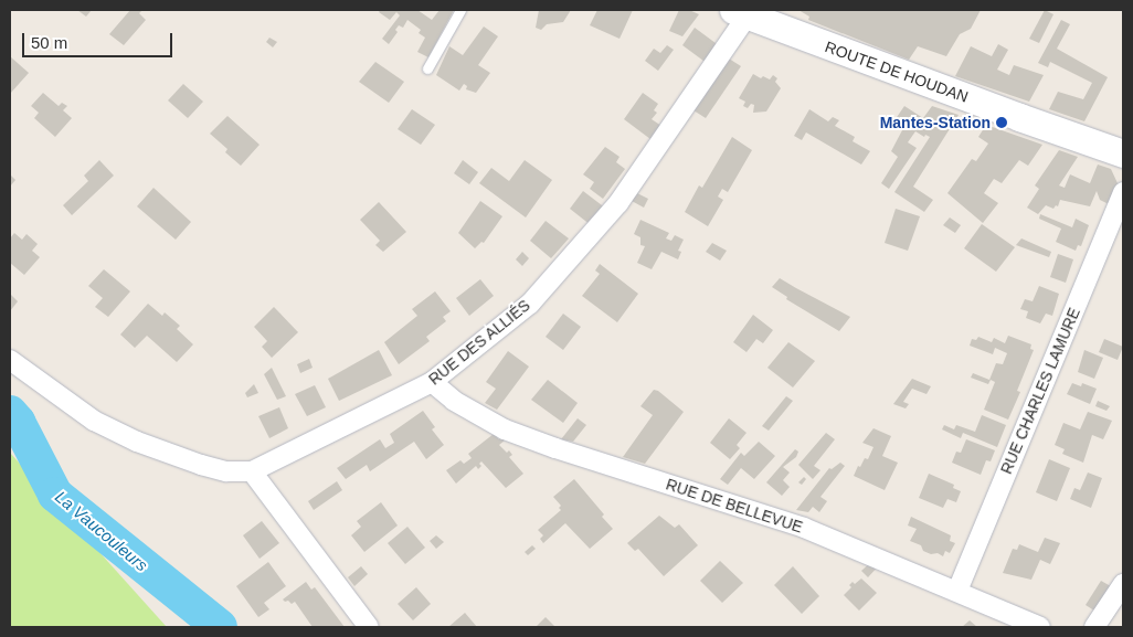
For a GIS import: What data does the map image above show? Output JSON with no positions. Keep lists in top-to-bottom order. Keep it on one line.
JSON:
{"streets":{"main road":["ROUTE DE HOUDAN"],"street":["RUE DES ALLIÉS","RUE CHARLES LAMURE","RUE DE BELLEVUE"]},"crossings":[["ROUTE DE HOUDAN","RUE DES ALLIÉS"],["RUE DES ALLIÉS","RUE DE BELLEVUE"],["RUE CHARLES LAMURE","RUE DE BELLEVUE"]],"water":["La Vaucouleurs"],"places":["Mantes-Station"],"scale_bar":"50 m"}
